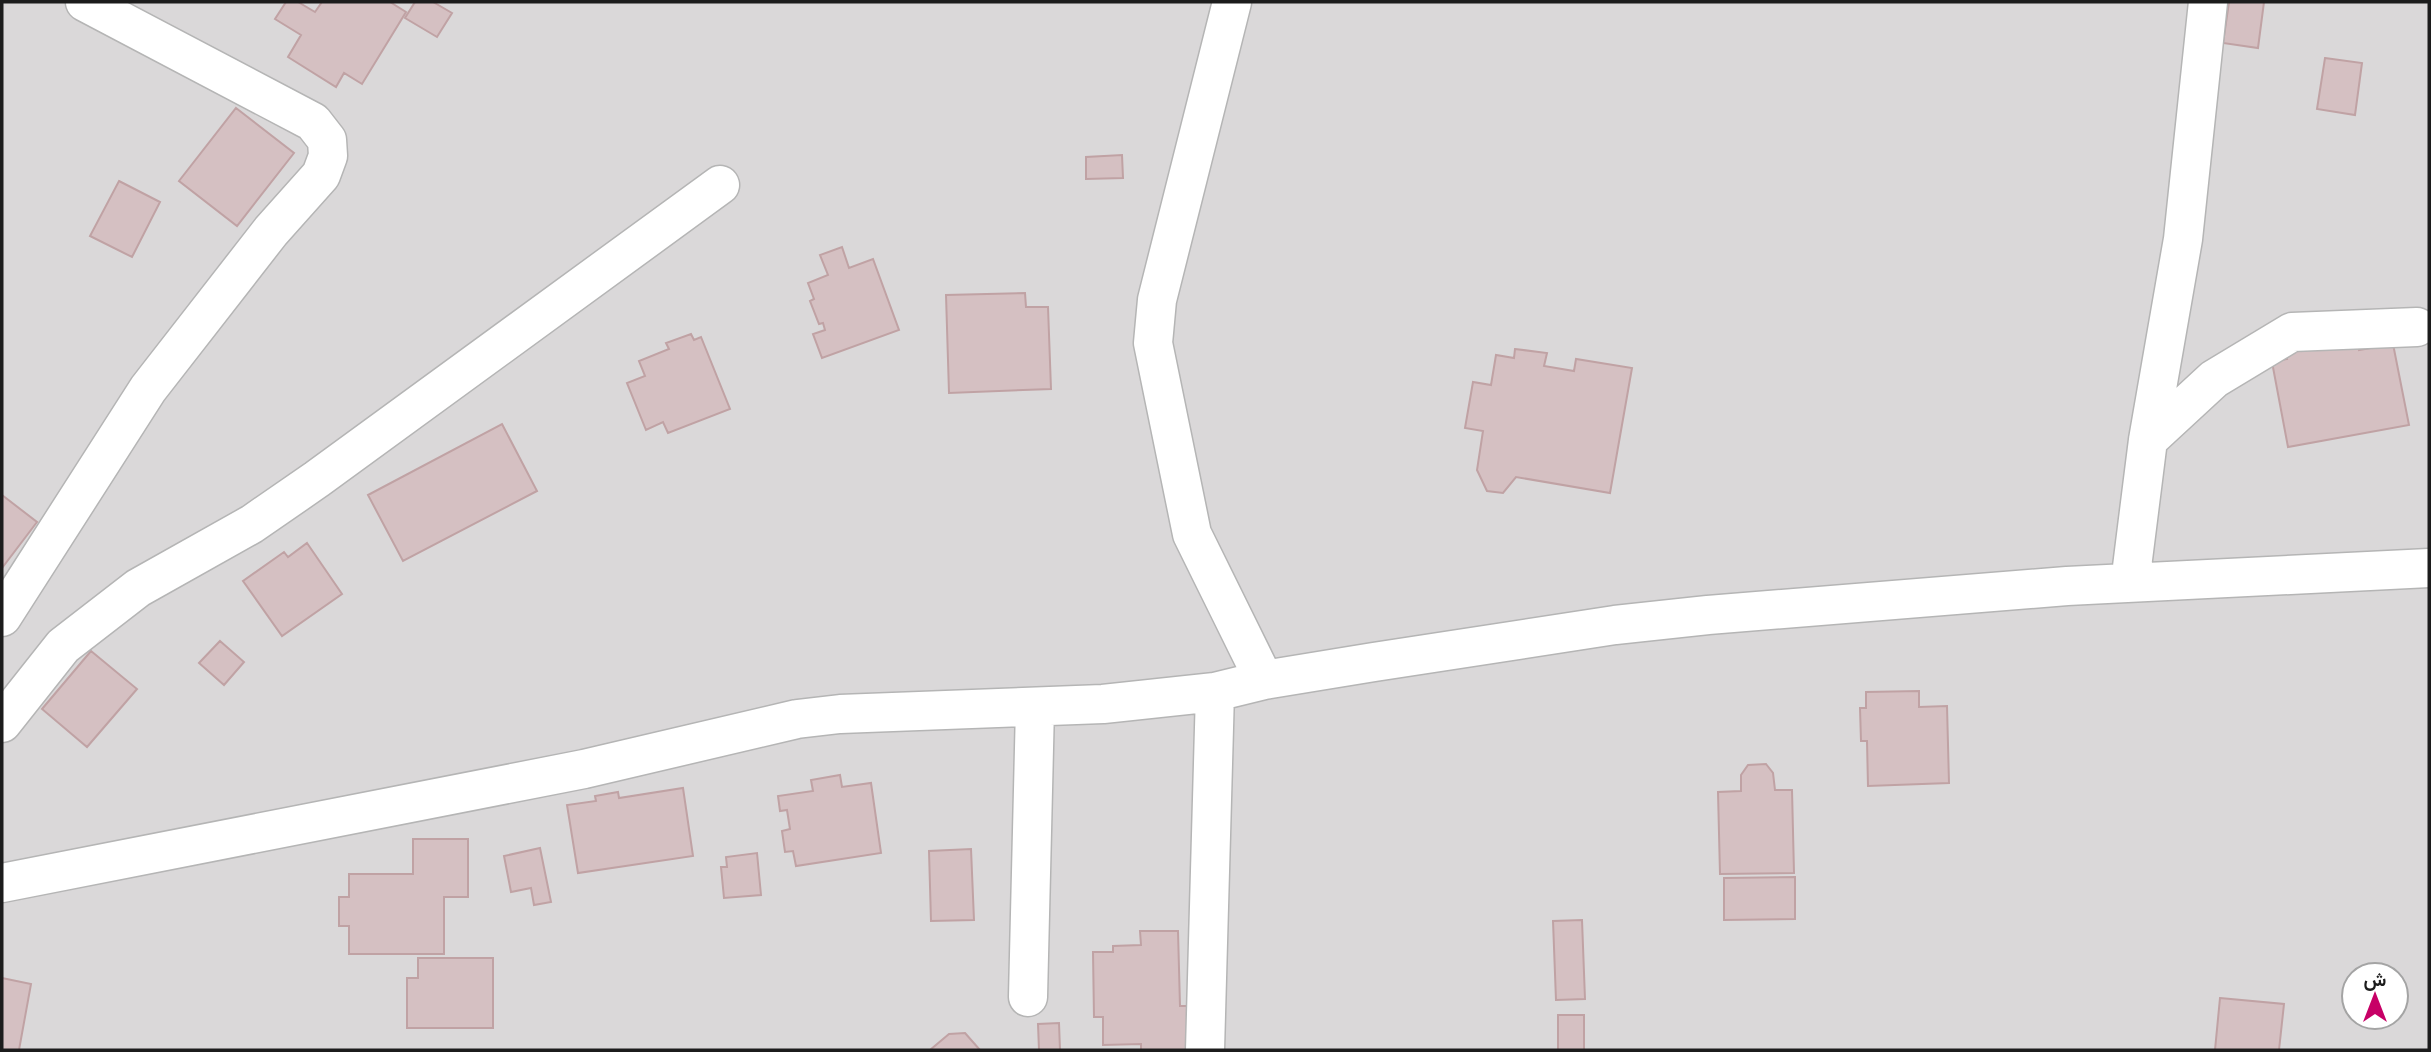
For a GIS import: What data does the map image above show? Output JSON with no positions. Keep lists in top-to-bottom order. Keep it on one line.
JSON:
{"north":"top"}
